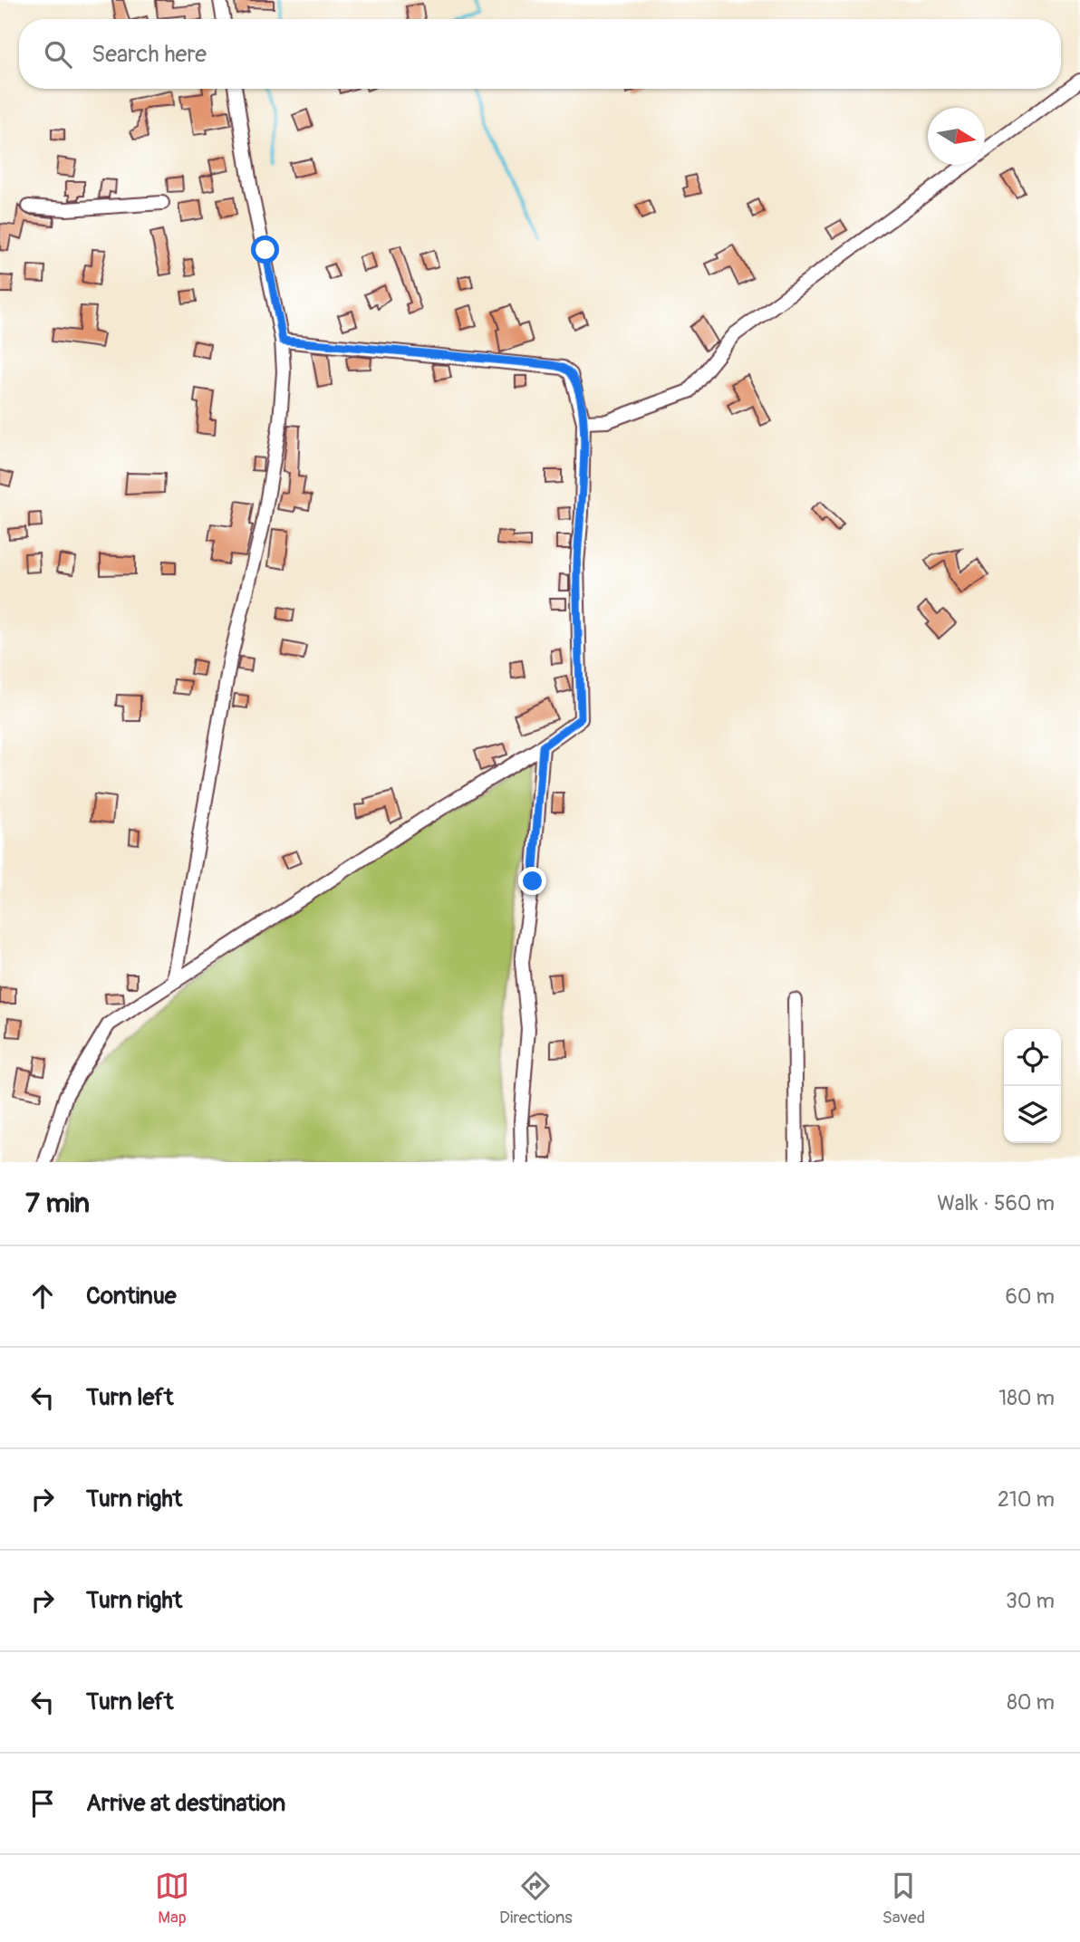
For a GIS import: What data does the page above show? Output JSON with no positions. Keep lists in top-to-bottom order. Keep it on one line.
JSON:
{"north":"right","page":{"search":"Search here","heading":["7 min","Walk · 560 m"],"list":[["Continue","60 m"],["Turn left","180 m"],["Turn right","210 m"],["Turn right","30 m"],["Turn left","80 m"],"Arrive at destination"],"nav":["Map","Directions","Saved"]}}
